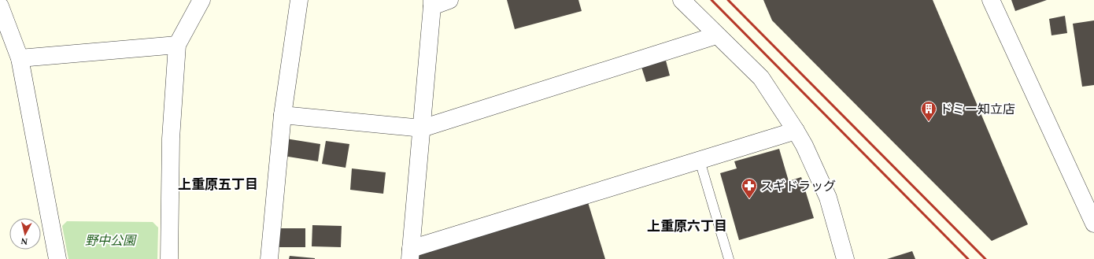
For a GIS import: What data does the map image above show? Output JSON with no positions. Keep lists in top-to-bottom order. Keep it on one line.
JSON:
{"districts":["上重原五丁目","上重原六丁目"],"parks":["野中公園"],"places":{"building":["ドミー知立店"],"pharmacy":["スギドラッグ"]},"north":"bottom"}
